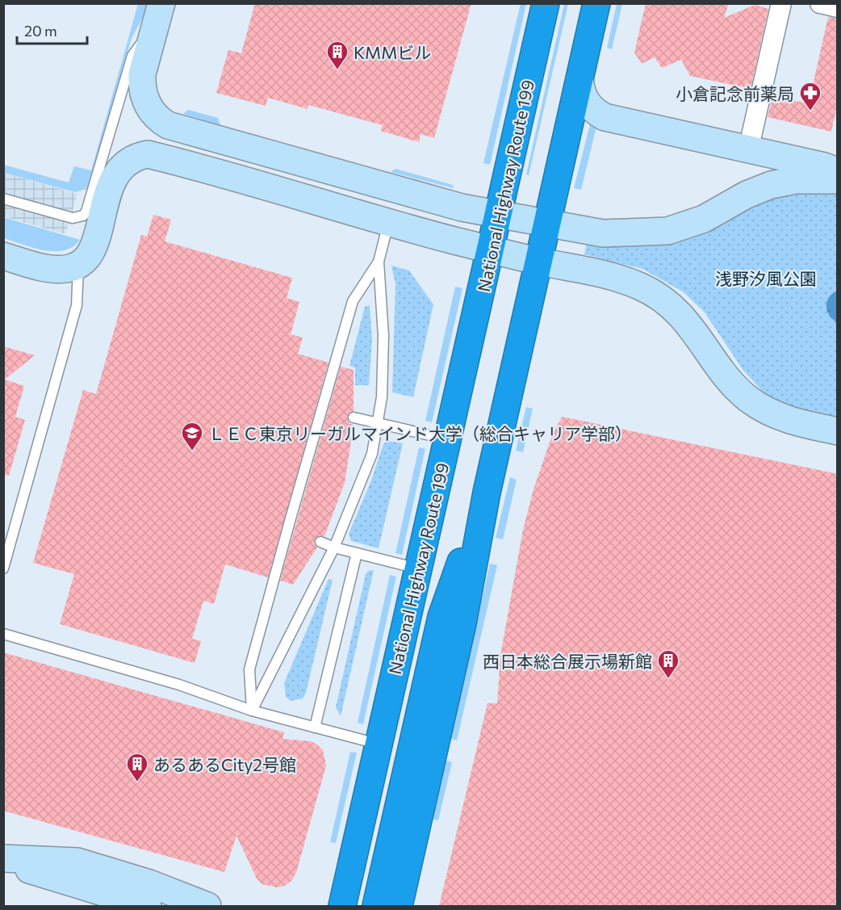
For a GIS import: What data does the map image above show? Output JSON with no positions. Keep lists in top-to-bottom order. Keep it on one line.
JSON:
{"streets":{"highway":["National Highway Route 199"]},"parks":["浅野汐風公園"],"places":{"building":["KMMビル","西日本総合展示場新館","あるあるCity2号館"],"pharmacy":["小倉記念前薬局"],"school or university":["ＬＥＣ東京リーガルマインド大学（総合キャリア学部）"]},"scale_bar":"20 m"}
